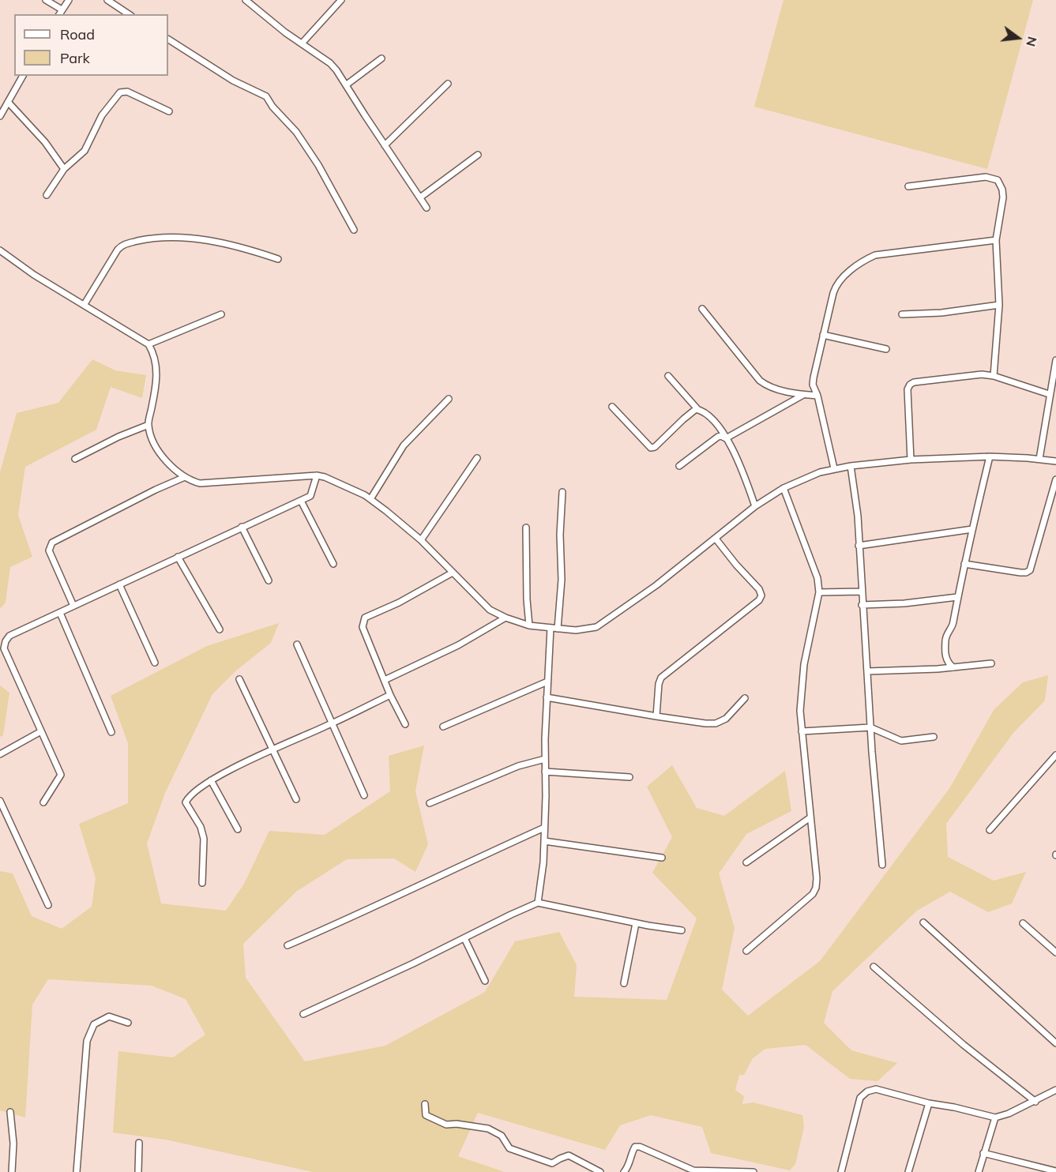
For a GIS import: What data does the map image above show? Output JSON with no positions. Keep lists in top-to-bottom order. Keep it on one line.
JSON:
{"legend":["Road","Park"],"north":"right"}
